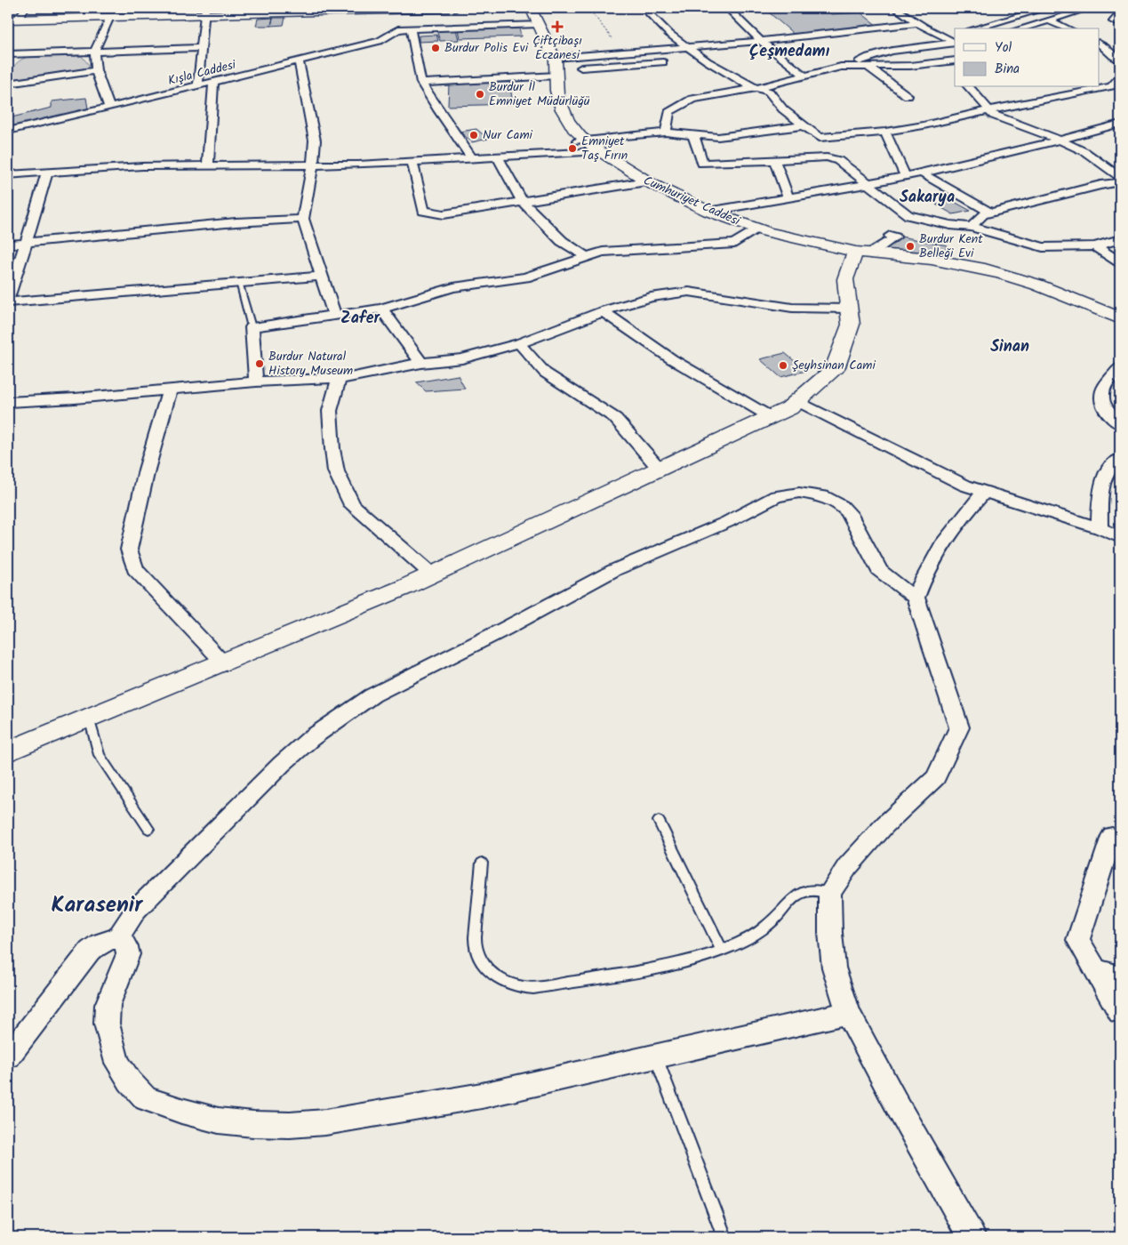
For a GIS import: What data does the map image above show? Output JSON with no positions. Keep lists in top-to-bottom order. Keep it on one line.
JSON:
{"streets":{"main road":["Cumhuriyet Caddesi"],"street":["Kışla Caddesi"]},"districts":["Çeşmedamı","Sakarya","Zafer","Sinan","Karasenir"],"places":{"health":["Çiftçibaşı Eczanesi"],"other":["Burdur Polis Evi","Burdur İl Emniyet Müdürlüğü","Nur Cami","Emniyet Taş Fırın","Burdur Kent Belleği Evi","Burdur Natural History Museum","Şeyhsinan Cami"]},"legend":["Yol","Bina"]}
